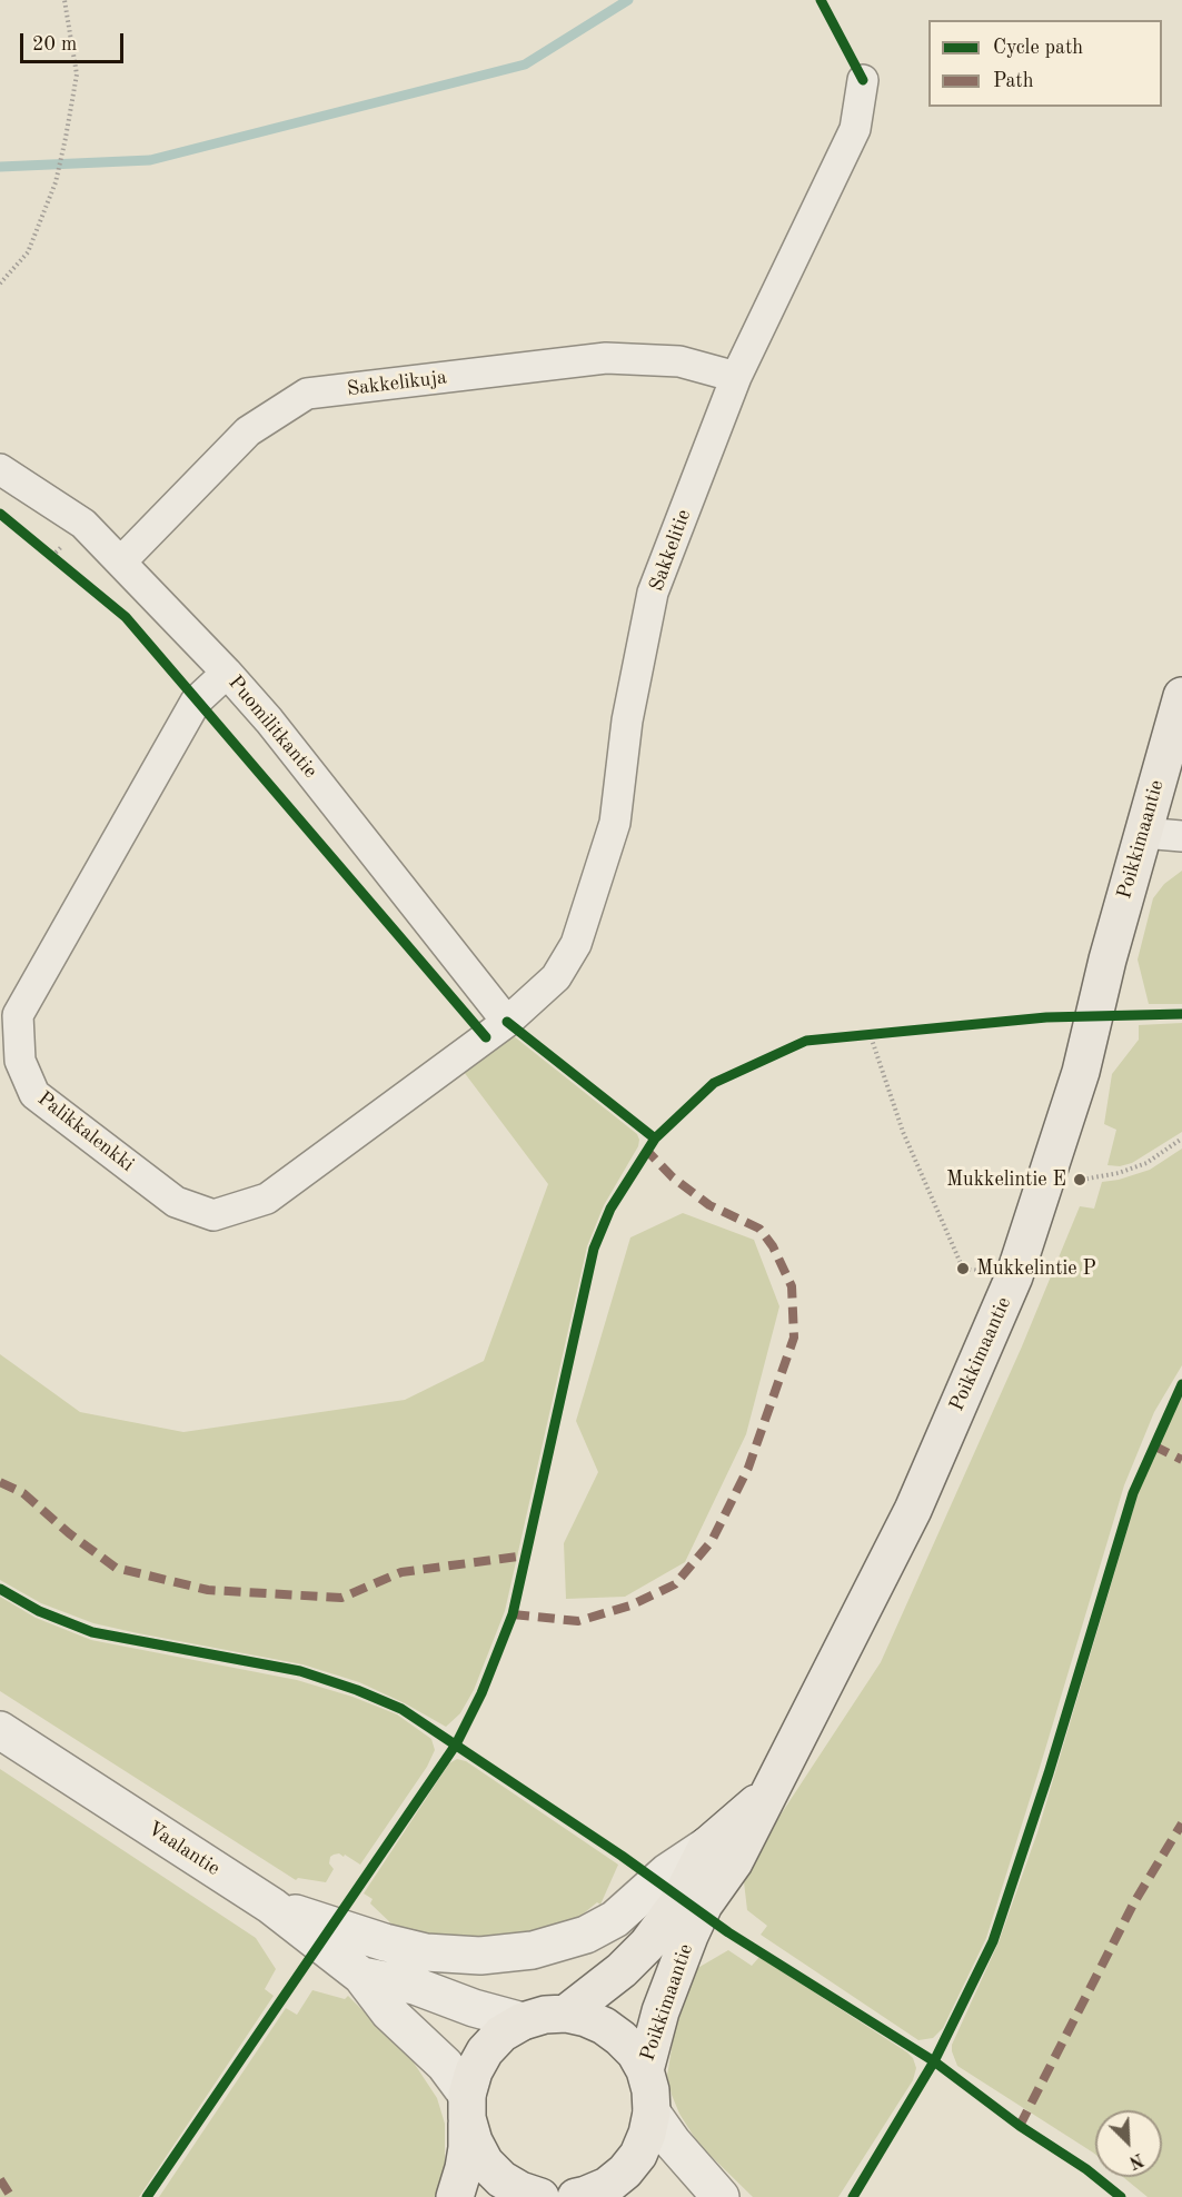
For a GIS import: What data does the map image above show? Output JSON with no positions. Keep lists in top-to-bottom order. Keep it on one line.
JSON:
{"streets":{"main road":["Poikkimaantie"],"street":["Sakkelikuja","Sakkelitie","Puomilitkantie","Palikkalenkki","Vaalantie"]},"crossings":[["Sakkelikuja","Sakkelitie"],["Sakkelikuja","Puomilitkantie"],["Sakkelitie","Puomilitkantie"],["Sakkelitie","Palikkalenkki"],["Puomilitkantie","Palikkalenkki"]],"places":["Mukkelintie E","Mukkelintie P"],"legend":["Cycle path","Path"],"scale_bar":"20 m","north":"bottom right"}
